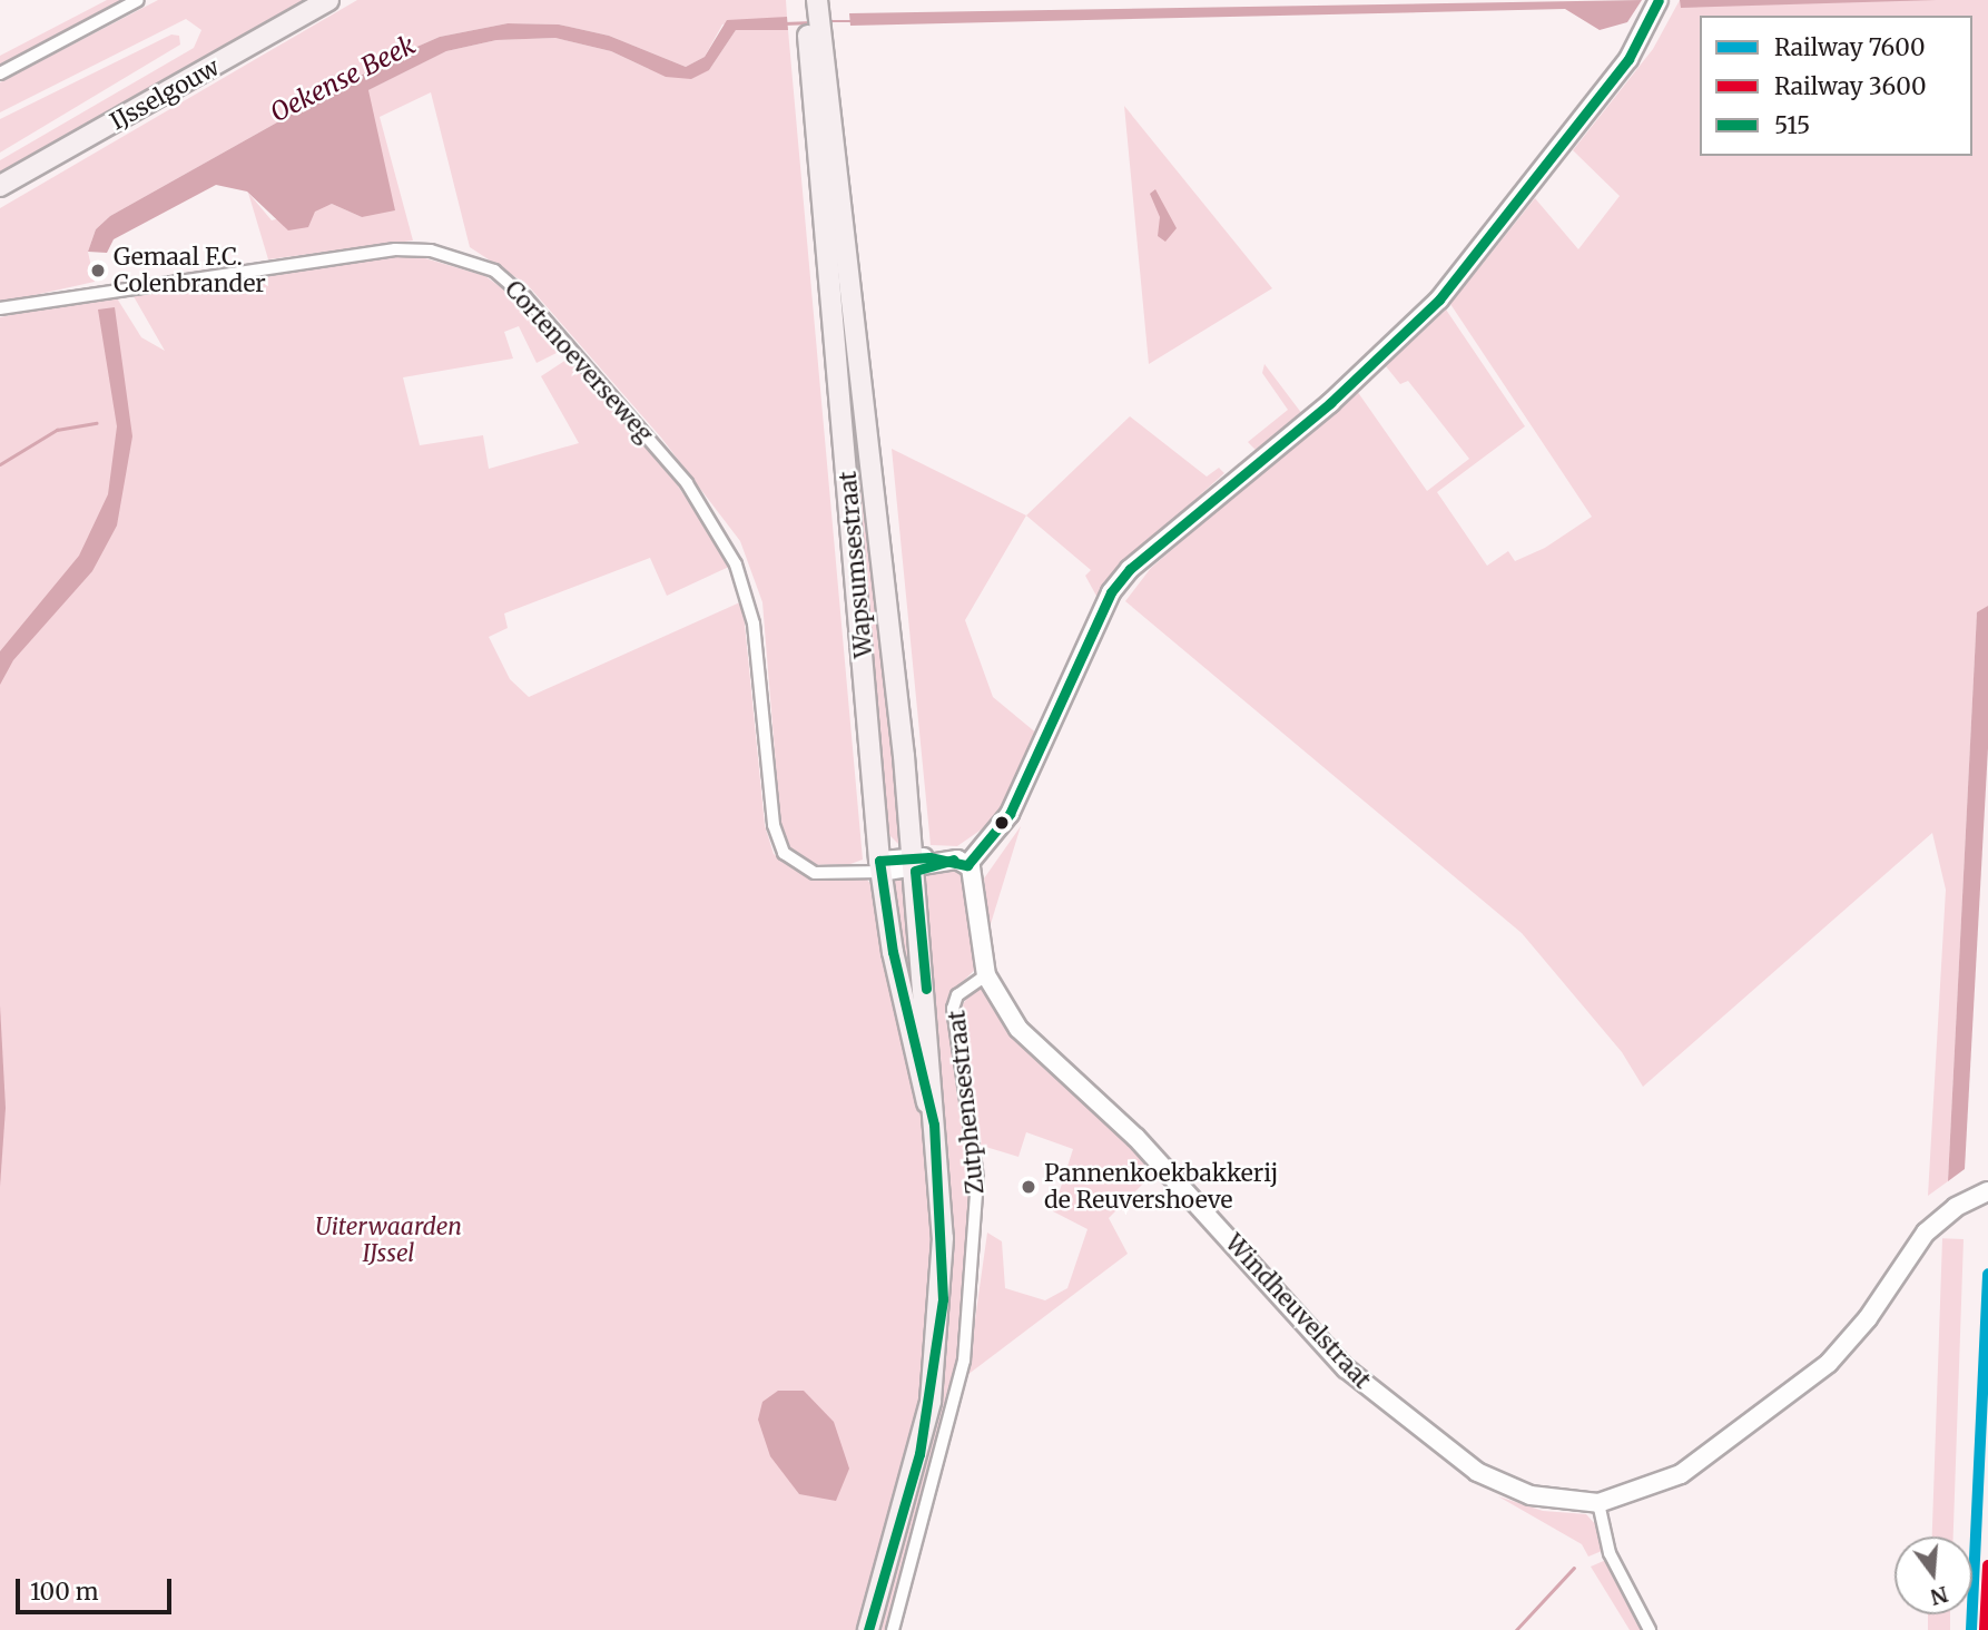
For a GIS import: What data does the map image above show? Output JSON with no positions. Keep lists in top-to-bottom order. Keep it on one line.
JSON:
{"streets":{"main road":["IJsselgouw","Wapsumsestraat"],"street":["Cortenoeverseweg","Zutphensestraat","Windheuvelstraat"]},"crossings":[["Cortenoeverseweg","Wapsumsestraat"],["Zutphensestraat","Windheuvelstraat"]],"water":["Oekense Beek"],"parks":["Uiterwaarden IJssel"],"places":["Gemaal F.C. Colenbrander","Pannenkoekbakkerij de Reuvershoeve"],"lines":["transit line 515","rail line 7600","rail line 3600"],"legend":["Railway 7600","Railway 3600","515"],"scale_bar":"100 m","north":"bottom"}
